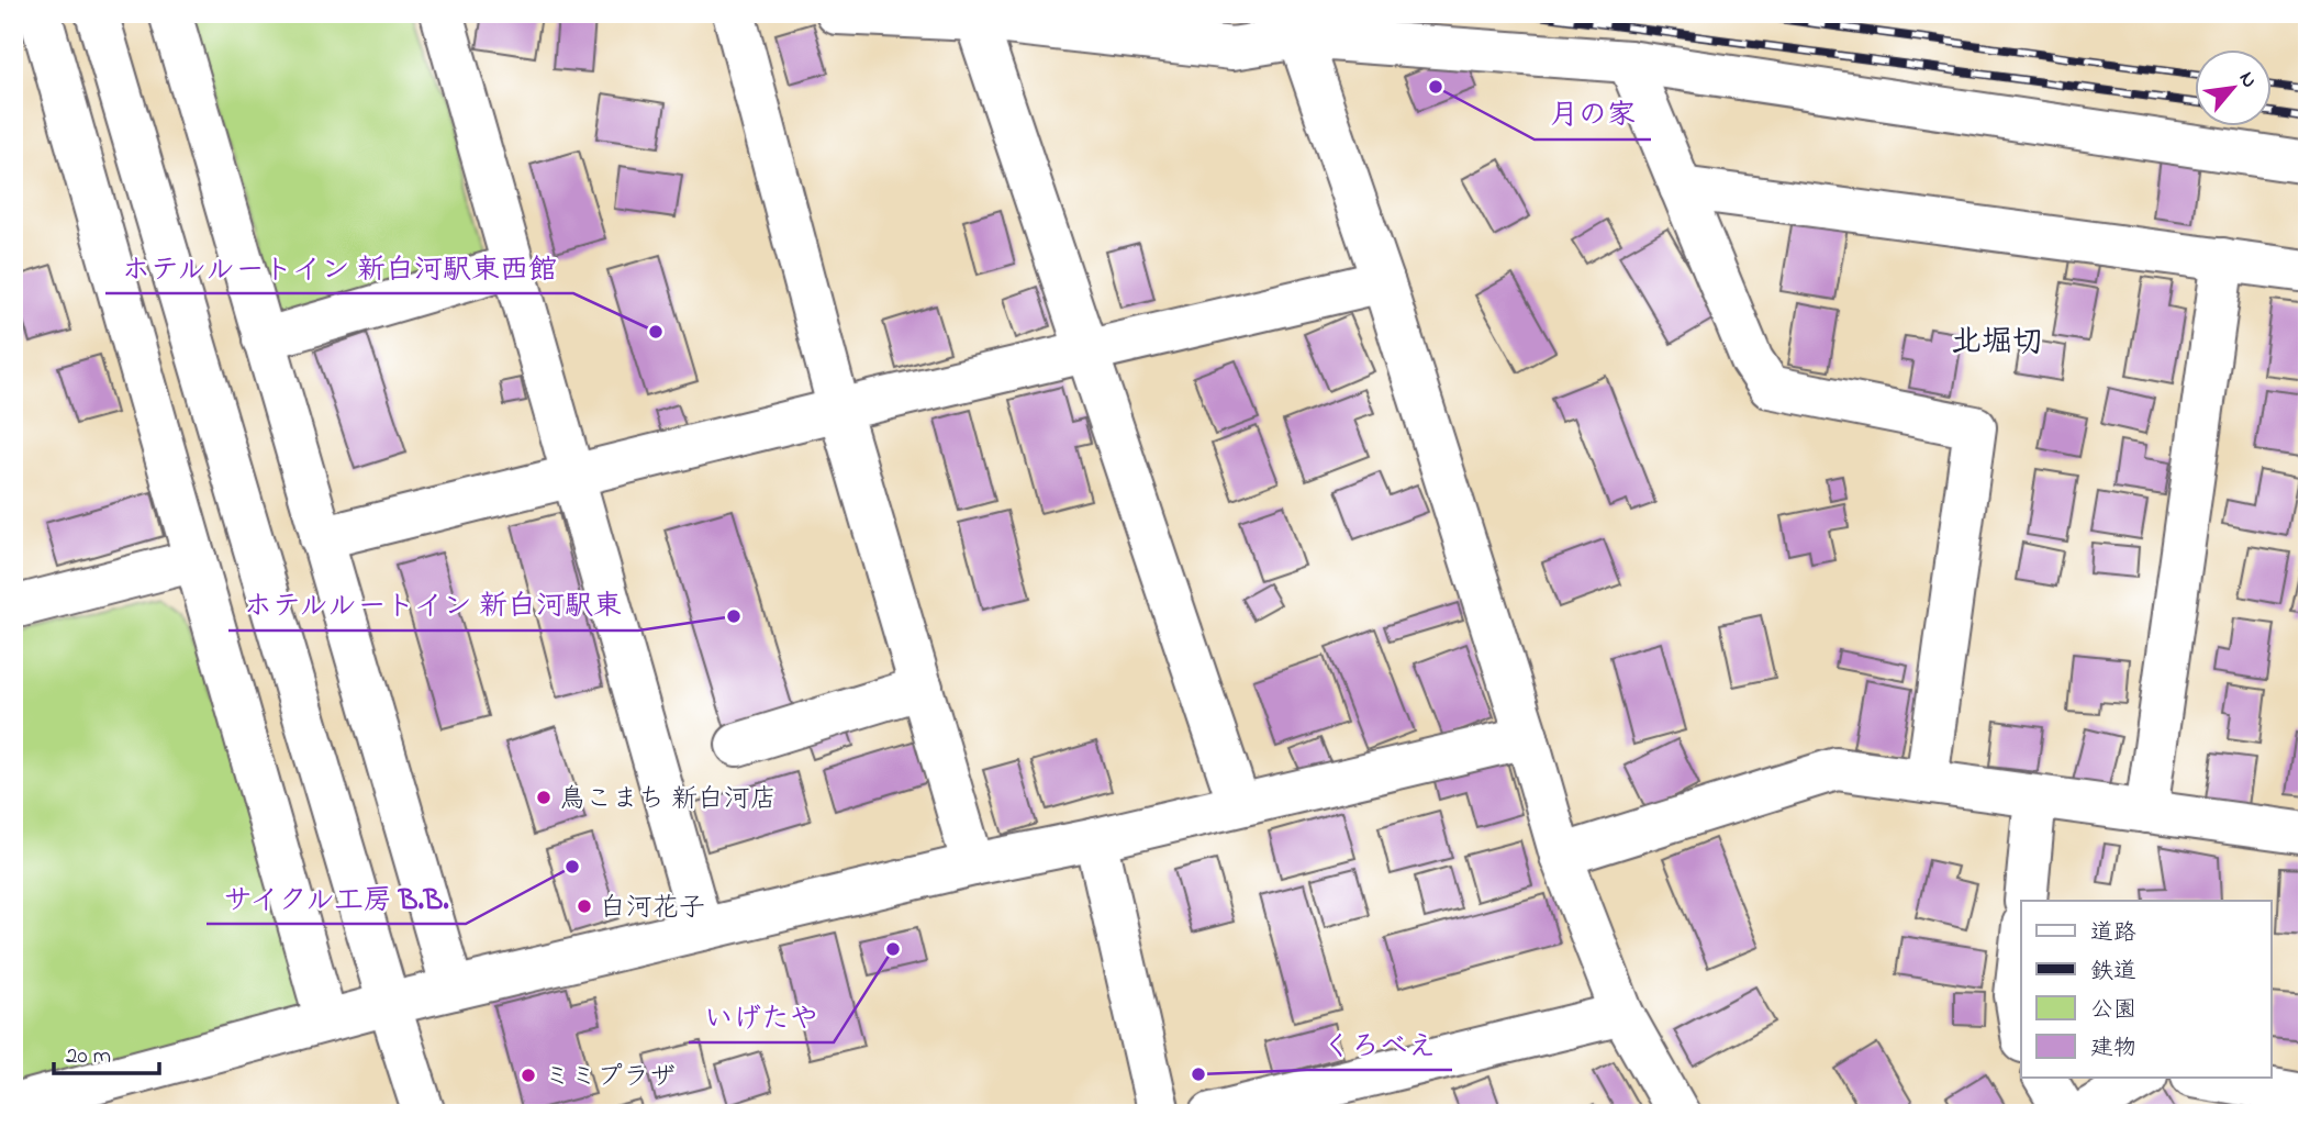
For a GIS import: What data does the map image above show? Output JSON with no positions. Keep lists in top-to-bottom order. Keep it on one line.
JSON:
{"districts":["北堀切"],"places":["月の家","ホテルルートイン 新白河駅東西館","ホテルルートイン 新白河駅東","鳥こまち 新白河店","サイクル工房 B.B.","白河花子","いげたや","くろべえ","ミミプラザ"],"legend":["道路","鉄道","公園","建物"],"scale_bar":"20 m","north":"top right"}
